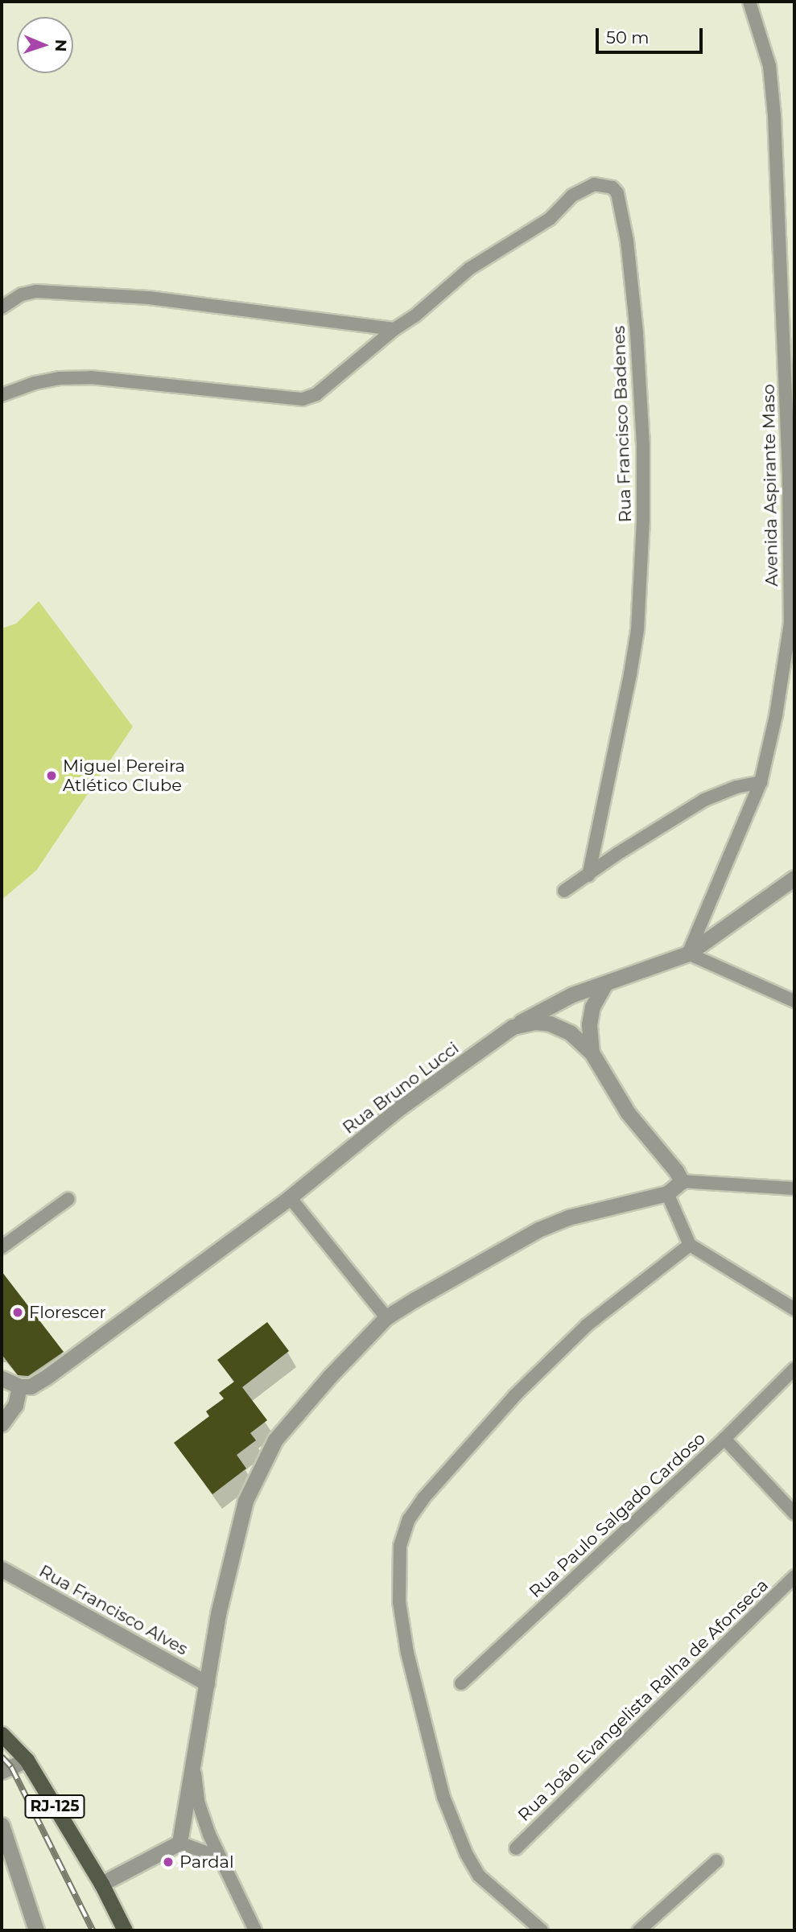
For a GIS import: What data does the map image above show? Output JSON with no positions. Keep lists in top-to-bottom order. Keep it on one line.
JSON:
{"streets":{"main road":["RJ-125"],"street":["Rua Francisco Badenes","Avenida Aspirante Maso","Rua Bruno Lucci","Rua Paulo Salgado Cardoso","Rua Francisco Alves","Rua João Evangelista Ralha de Afonseca"]},"places":["Miguel Pereira Atlético Clube","Florescer","Pardal"],"scale_bar":"50 m","north":"right"}
